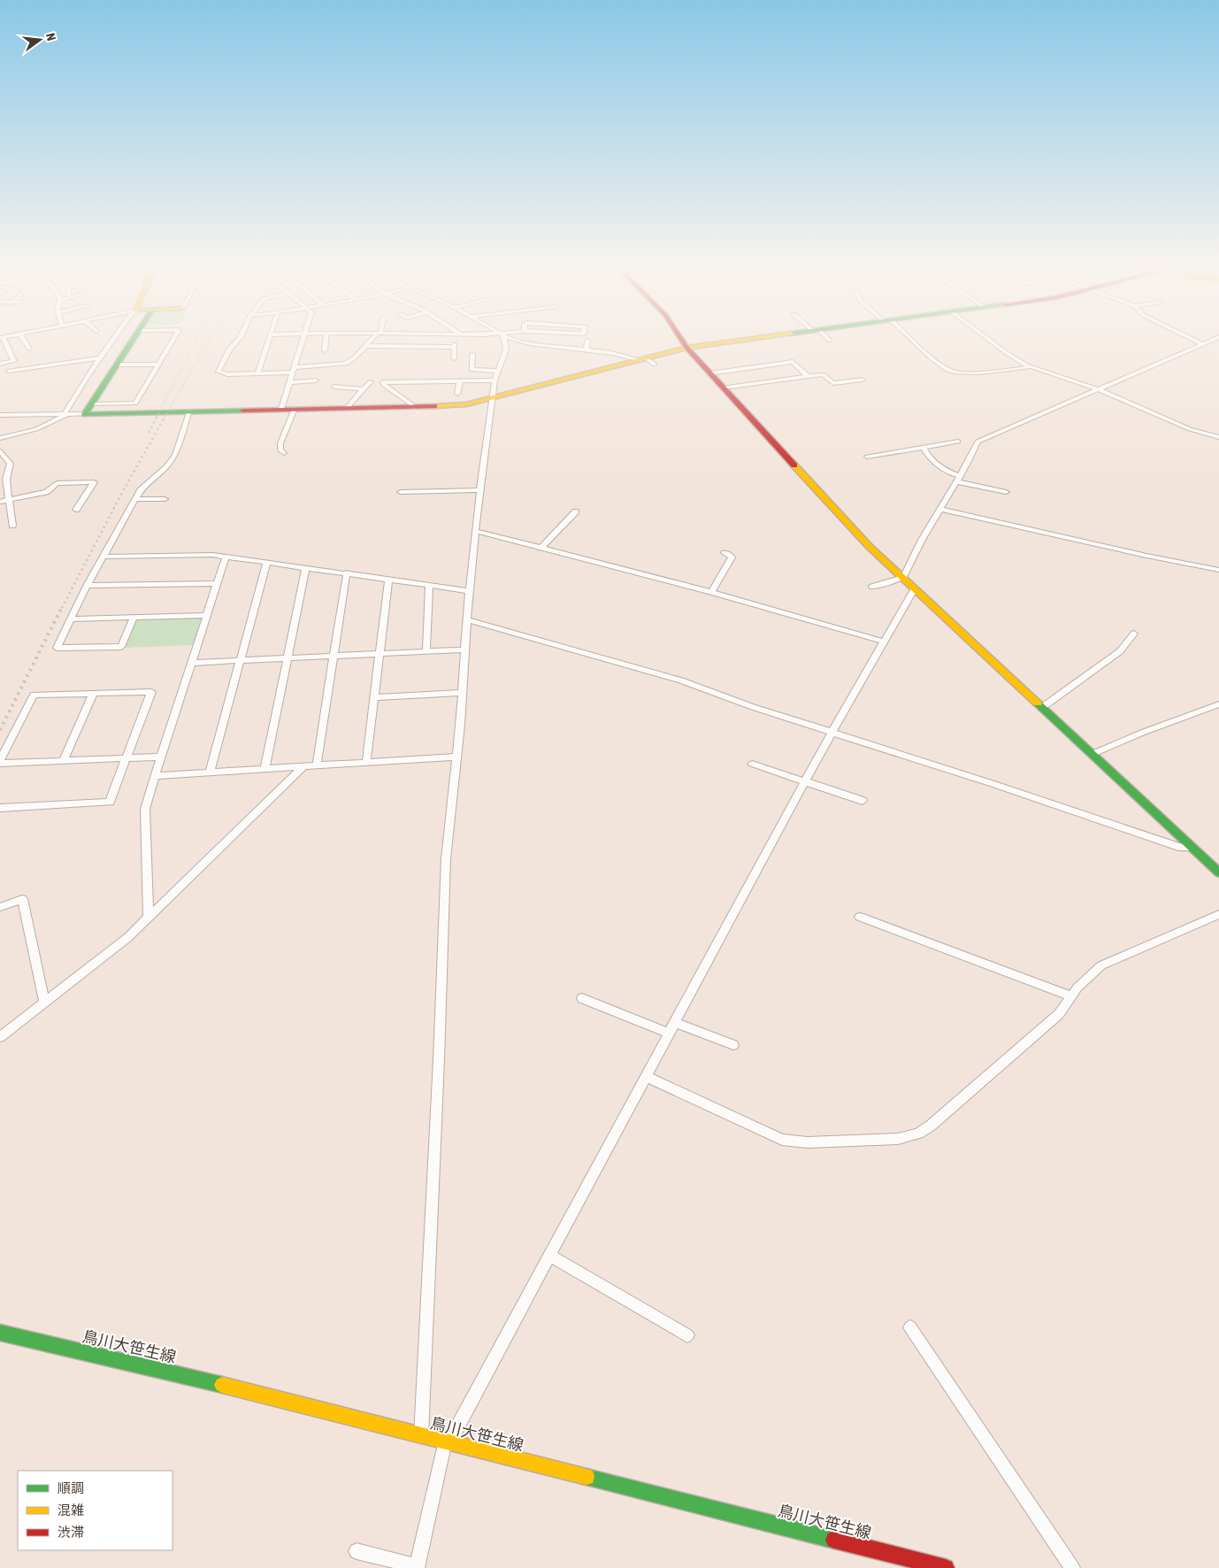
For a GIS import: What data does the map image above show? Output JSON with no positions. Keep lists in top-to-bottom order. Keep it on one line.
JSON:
{"streets":{"street":["鳥川大笹生線"]},"legend":["順調","混雑","渋滞"],"north":"right"}
